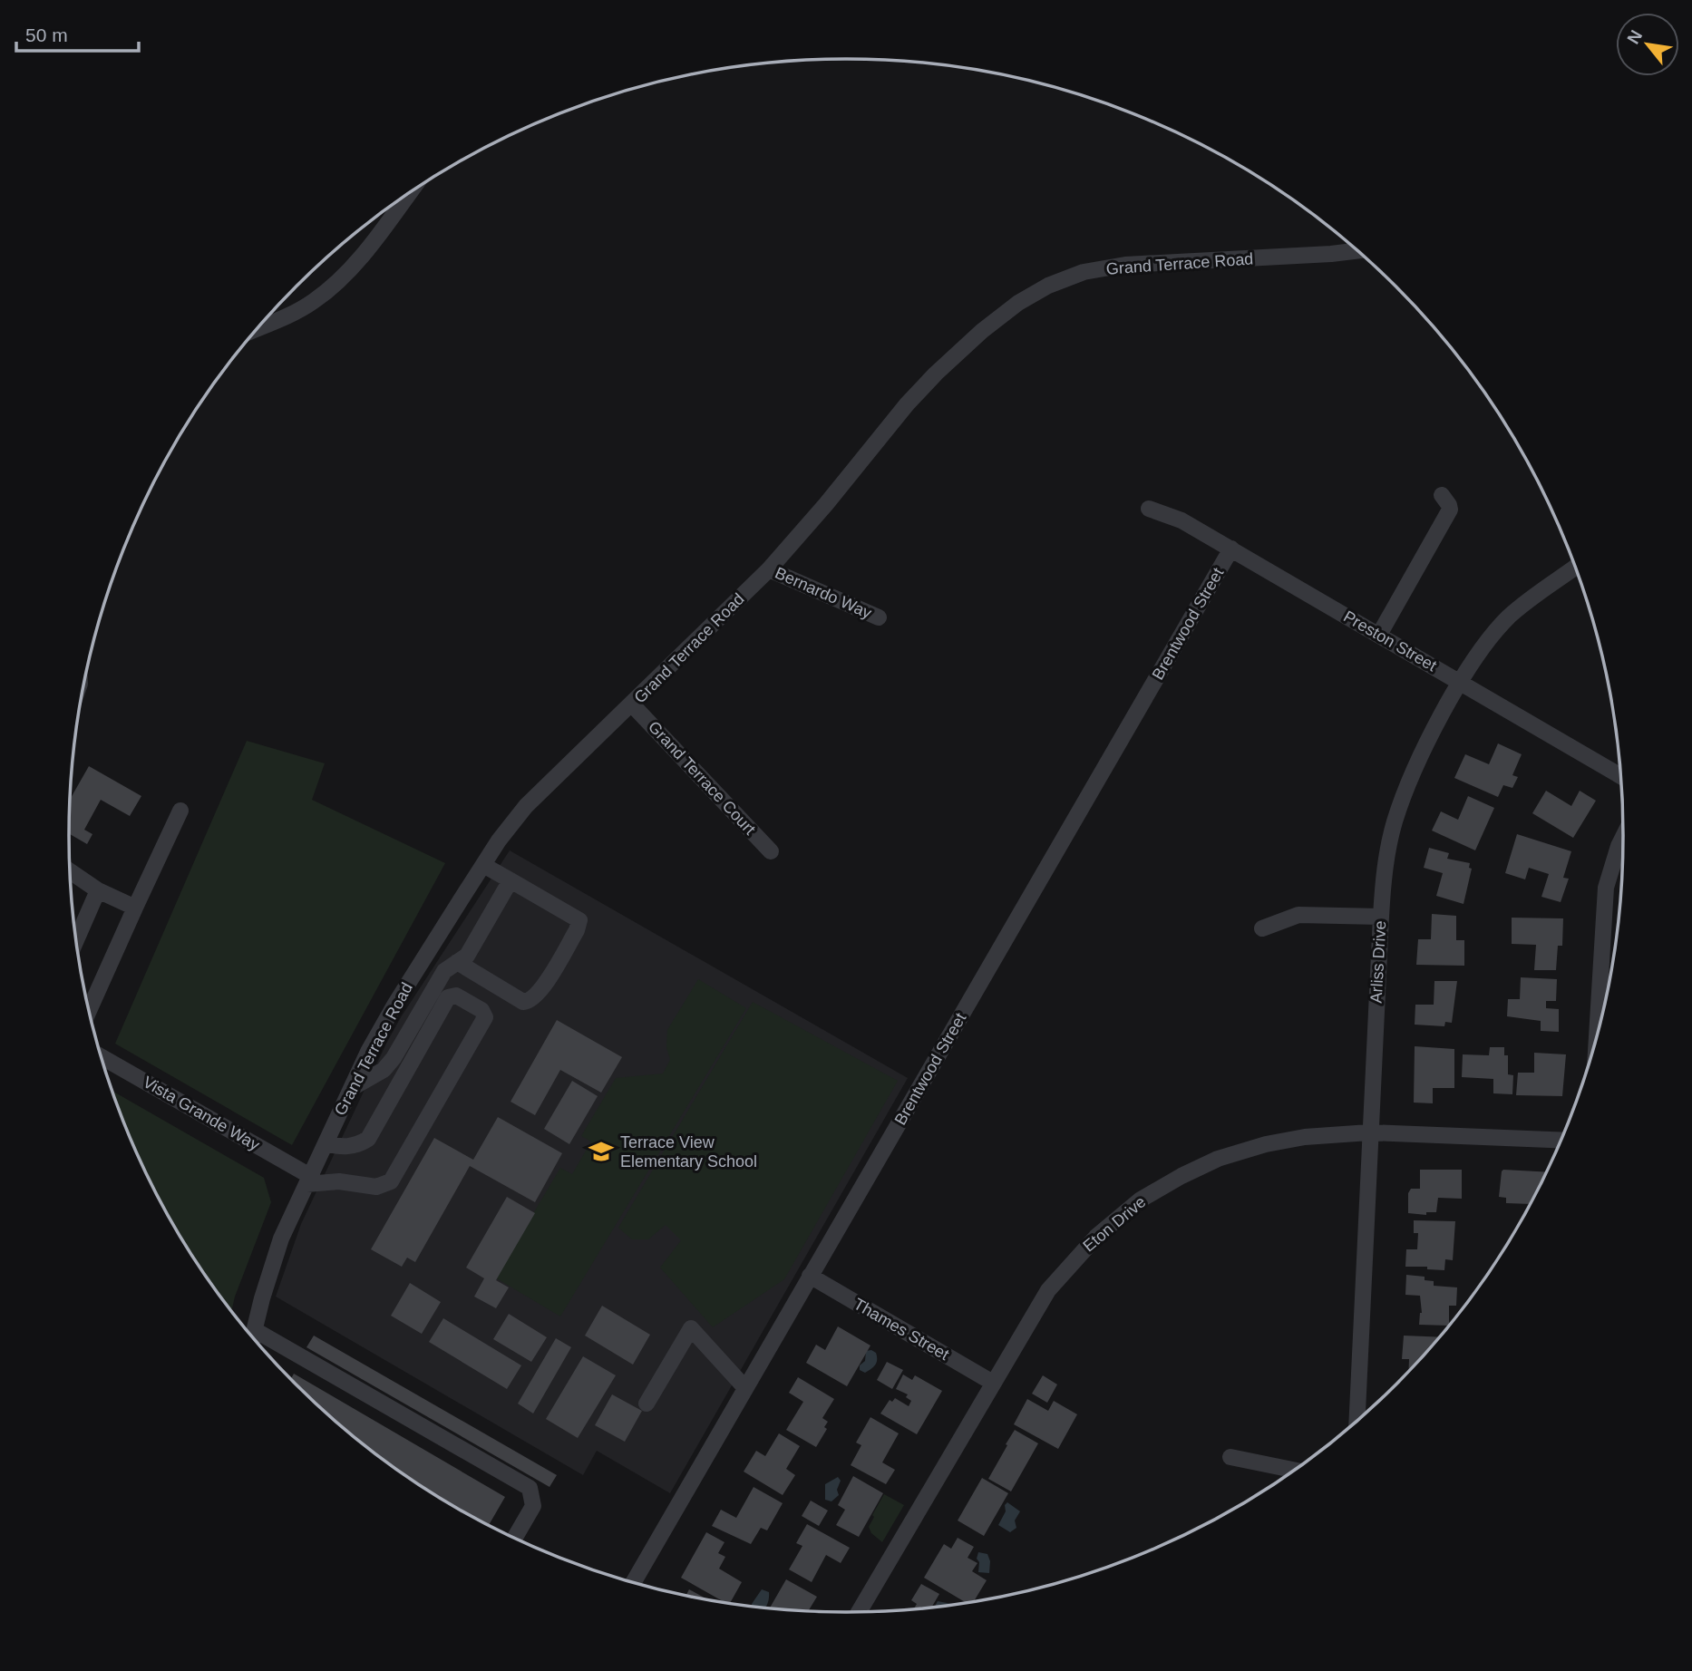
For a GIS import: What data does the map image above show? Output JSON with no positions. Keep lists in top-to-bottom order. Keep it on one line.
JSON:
{"streets":{"street":["Grand Terrace Road","Bernardo Way","Brentwood Street","Preston Street","Grand Terrace Court","Arliss Drive","Vista Grande Way","Eton Drive","Thames Street"]},"crossings":[["Grand Terrace Road","Bernardo Way"],["Grand Terrace Road","Grand Terrace Court"],["Grand Terrace Road","Vista Grande Way"],["Brentwood Street","Preston Street"],["Brentwood Street","Thames Street"],["Preston Street","Arliss Drive"],["Arliss Drive","Eton Drive"],["Eton Drive","Thames Street"]],"places":{"school or university":["Terrace View Elementary School"]},"scale_bar":"50 m","north":"top left"}
